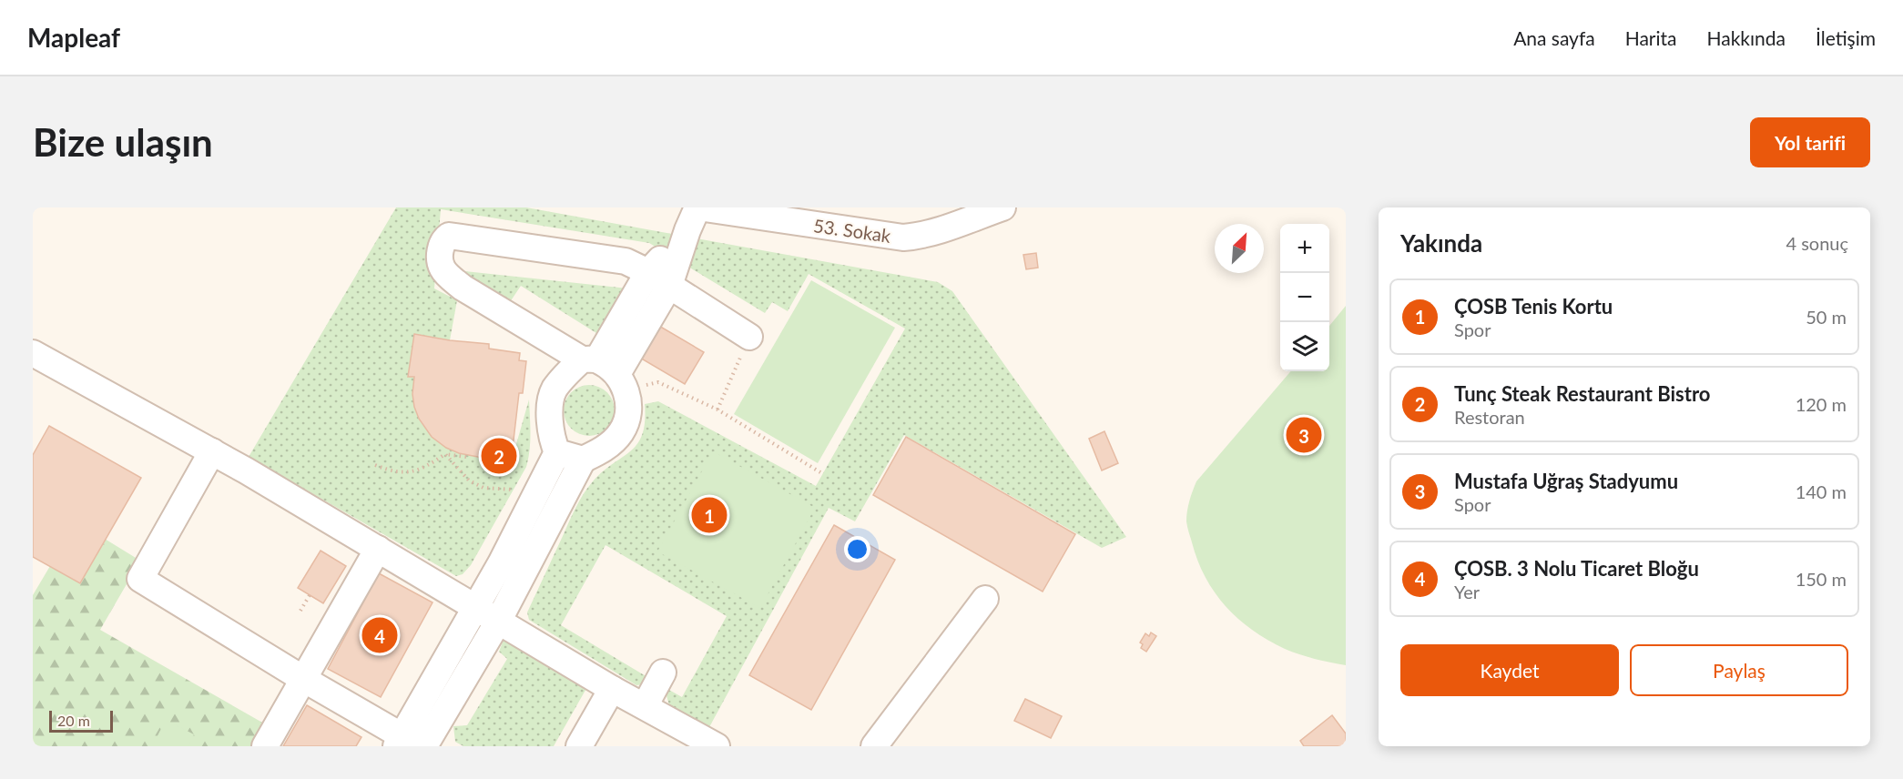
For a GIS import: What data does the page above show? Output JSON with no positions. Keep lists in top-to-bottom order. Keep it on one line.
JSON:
{"streets":{"street":["53. Sokak"]},"scale_bar":"20 m","north":"top right","page":{"header":"Mapleaf","nav":["Ana sayfa","Harita","Hakkında","İletişim"],"buttons":["Yol tarifi",["Kaydet","Paylaş"]],"title":"Bize ulaşın","heading":["Yakında","4 sonuç"],"map_buttons":["+","−"],"list":[{"mark":"1","name":"ÇOSB Tenis Kortu","note":"Spor","value":"50 m"},{"mark":"2","name":"Tunç Steak Restaurant Bistro","note":"Restoran","value":"120 m"},{"mark":"3","name":"Mustafa Uğraş Stadyumu","note":"Spor","value":"140 m"},{"mark":"4","name":"ÇOSB. 3 Nolu Ticaret Bloğu","note":"Yer","value":"150 m"}],"pins":["3","2","1","4"],"scale":"20 m"}}
